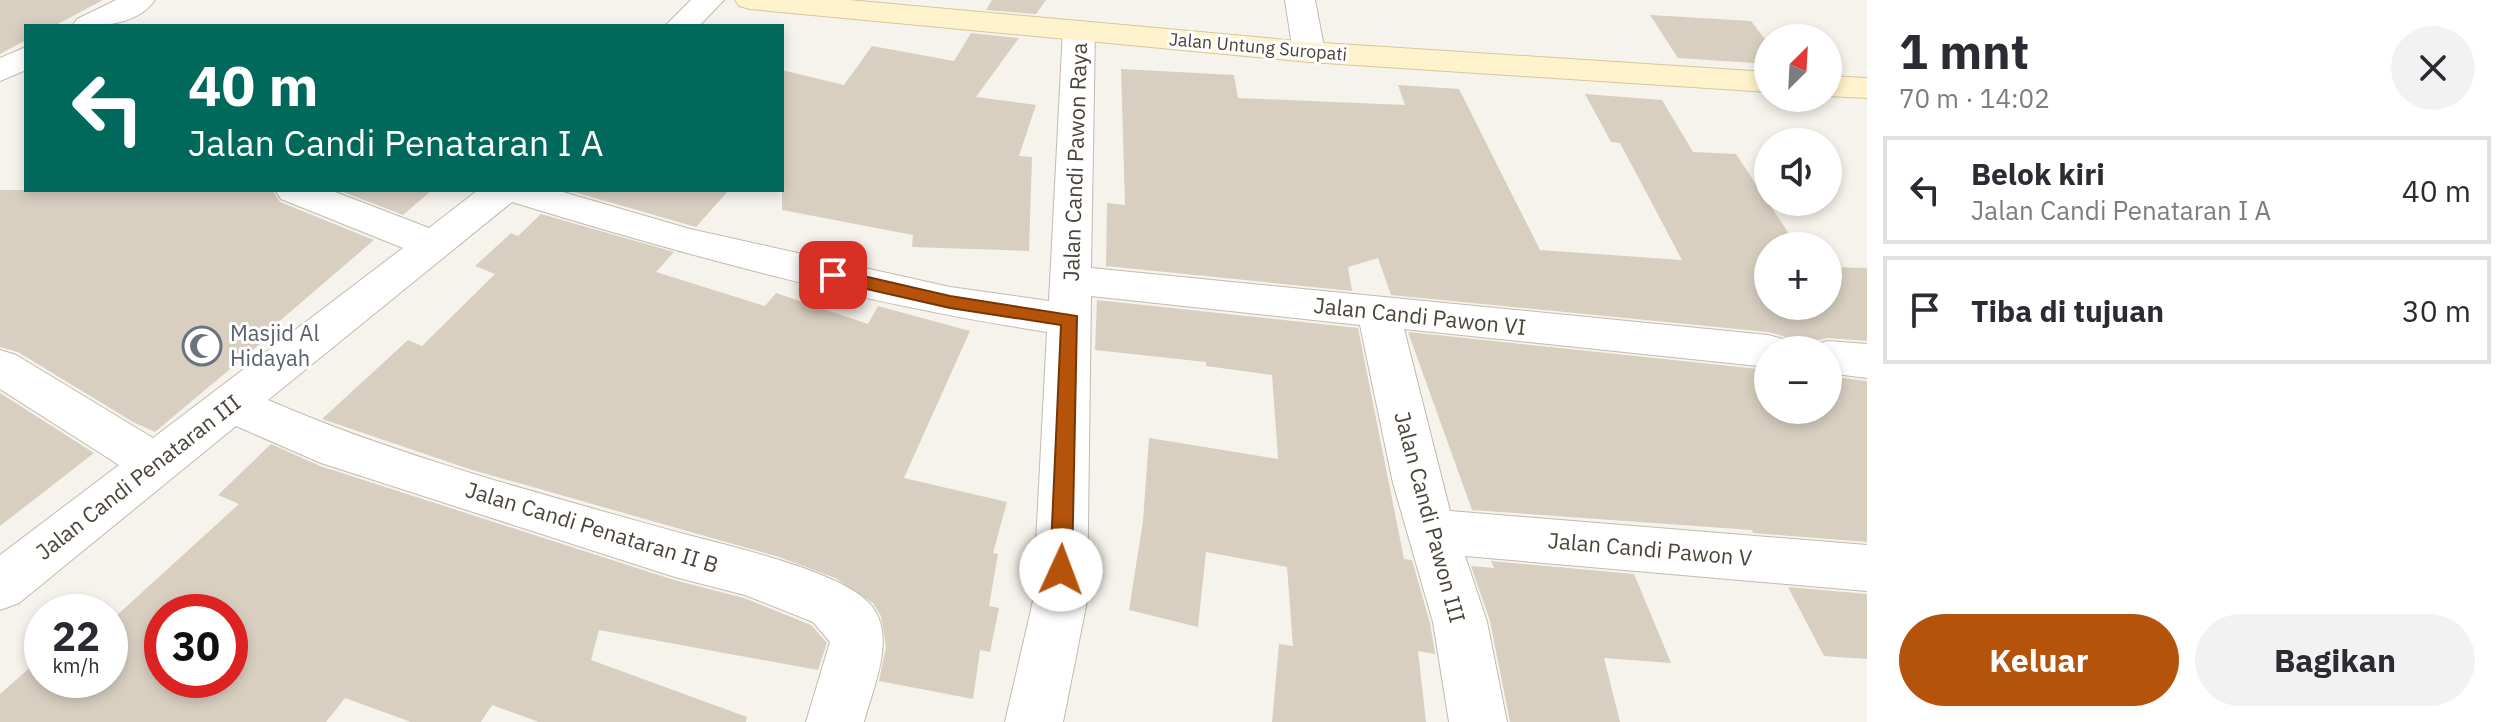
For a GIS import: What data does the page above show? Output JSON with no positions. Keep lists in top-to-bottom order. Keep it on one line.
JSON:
{"streets":{"main road":["Jalan Untung Suropati"],"street":["Jalan Candi Pawon Raya","Jalan Candi Pawon VI","Jalan Candi Penataran III","Jalan Candi Pawon III","Jalan Candi Penataran II B","Jalan Candi Pawon V"]},"crossings":[["Jalan Untung Suropati","Jalan Candi Pawon Raya"],["Jalan Candi Pawon Raya","Jalan Candi Pawon VI"],["Jalan Candi Pawon VI","Jalan Candi Pawon III"],["Jalan Candi Penataran III","Jalan Candi Penataran II B"],["Jalan Candi Pawon III","Jalan Candi Pawon V"]],"places":{"mosque":["Masjid Al Hidayah"]},"north":"top right","page":{"heading":["1 mnt","70 m · 14:02"],"map_buttons":["+","−"],"turn":["40 m","Jalan Candi Penataran I A"],"list":[{"name":"Belok kiri","note":"Jalan Candi Penataran I A","value":"40 m"},{"name":"Tiba di tujuan","value":"30 m"}],"speed":"22 km/h","limit":"30","buttons":["Keluar","Bagikan"]}}
